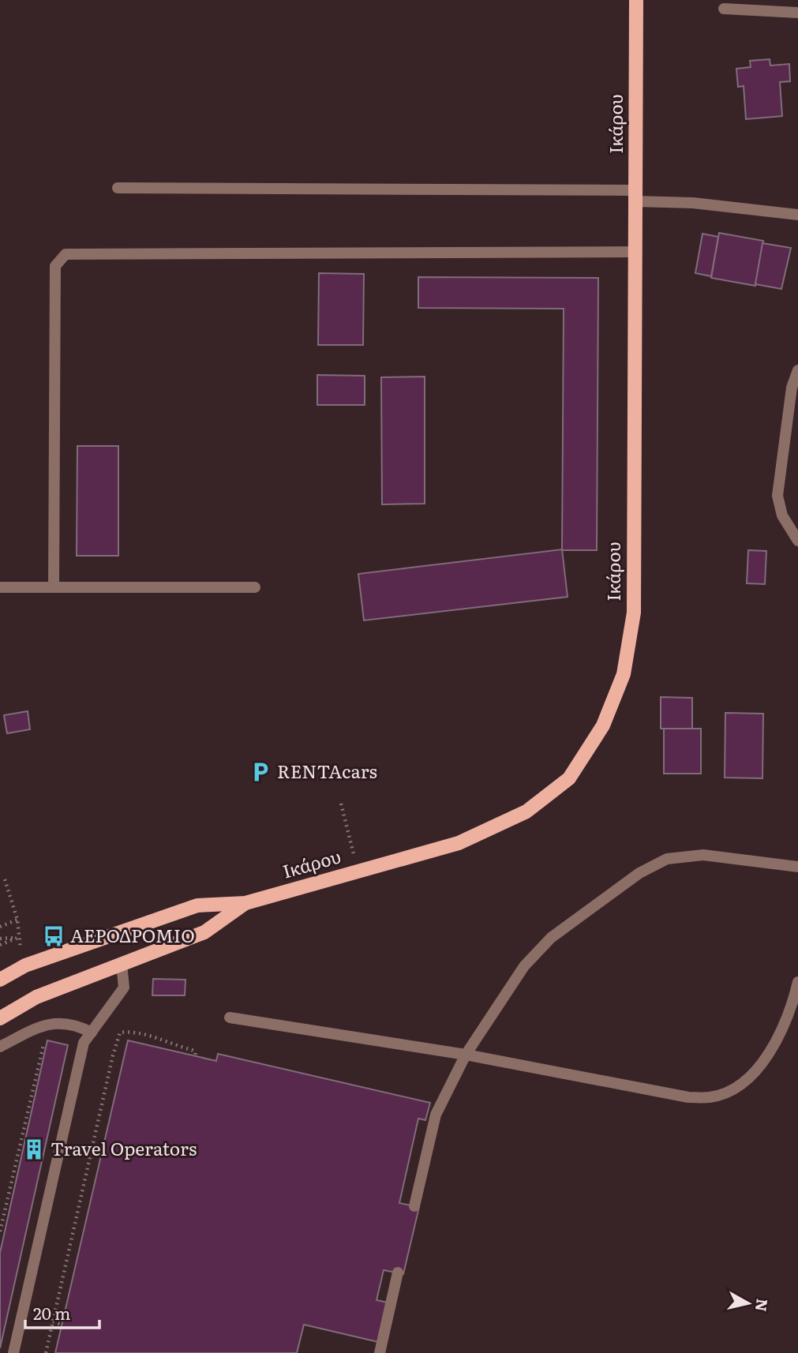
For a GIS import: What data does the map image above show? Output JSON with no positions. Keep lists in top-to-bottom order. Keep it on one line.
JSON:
{"streets":{"main road":["Ικάρου"]},"places":{"parking":["RENTAcars"],"bus stop":["ΑΕΡΟΔΡΟΜΙΟ"],"building":["Travel Operators"]},"scale_bar":"20 m","north":"right"}
